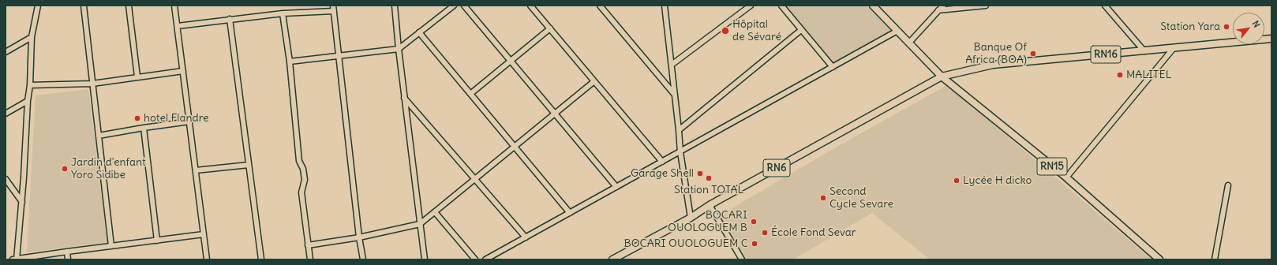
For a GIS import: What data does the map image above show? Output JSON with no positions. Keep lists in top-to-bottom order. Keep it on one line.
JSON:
{"streets":{"main road":["RN16","RN15","RN6"]},"crossings":[["RN16","RN15"],["RN16","RN6"],["RN15","RN6"]],"places":["Station Yara","Hôpital de Sévaré","Banque Of Africa (BOA)","MALITEL","hotel Flandre","Jardin d'enfant Yoro Sidibe","Garage Shell","Station TOTAL","Lycée H dicko","Second Cycle Sevare","BOCARI OUOLOGUEM B","École Fond Sevar","BOCARI OUOLOGUEM C"],"north":"top right"}
